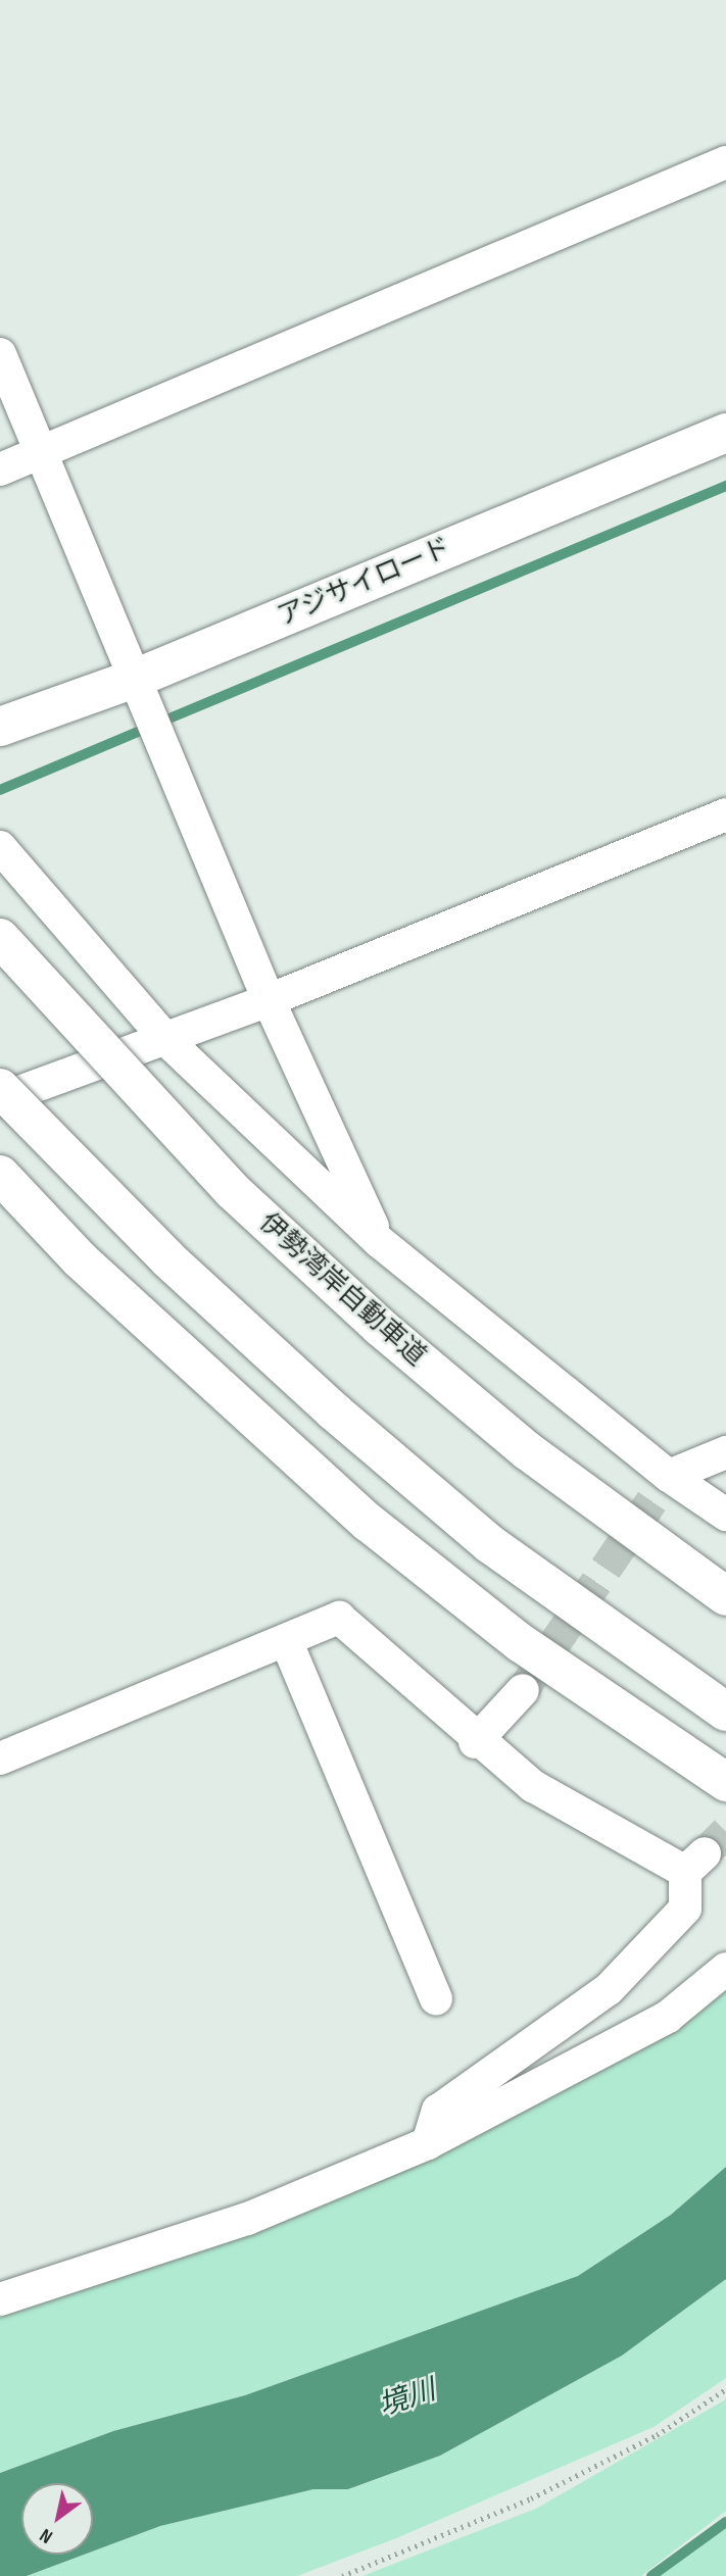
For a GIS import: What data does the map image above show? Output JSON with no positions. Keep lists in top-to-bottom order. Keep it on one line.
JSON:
{"streets":{"main road":["アジサイロード","伊勢湾岸自動車道"]},"water":["境川"],"north":"bottom left"}
